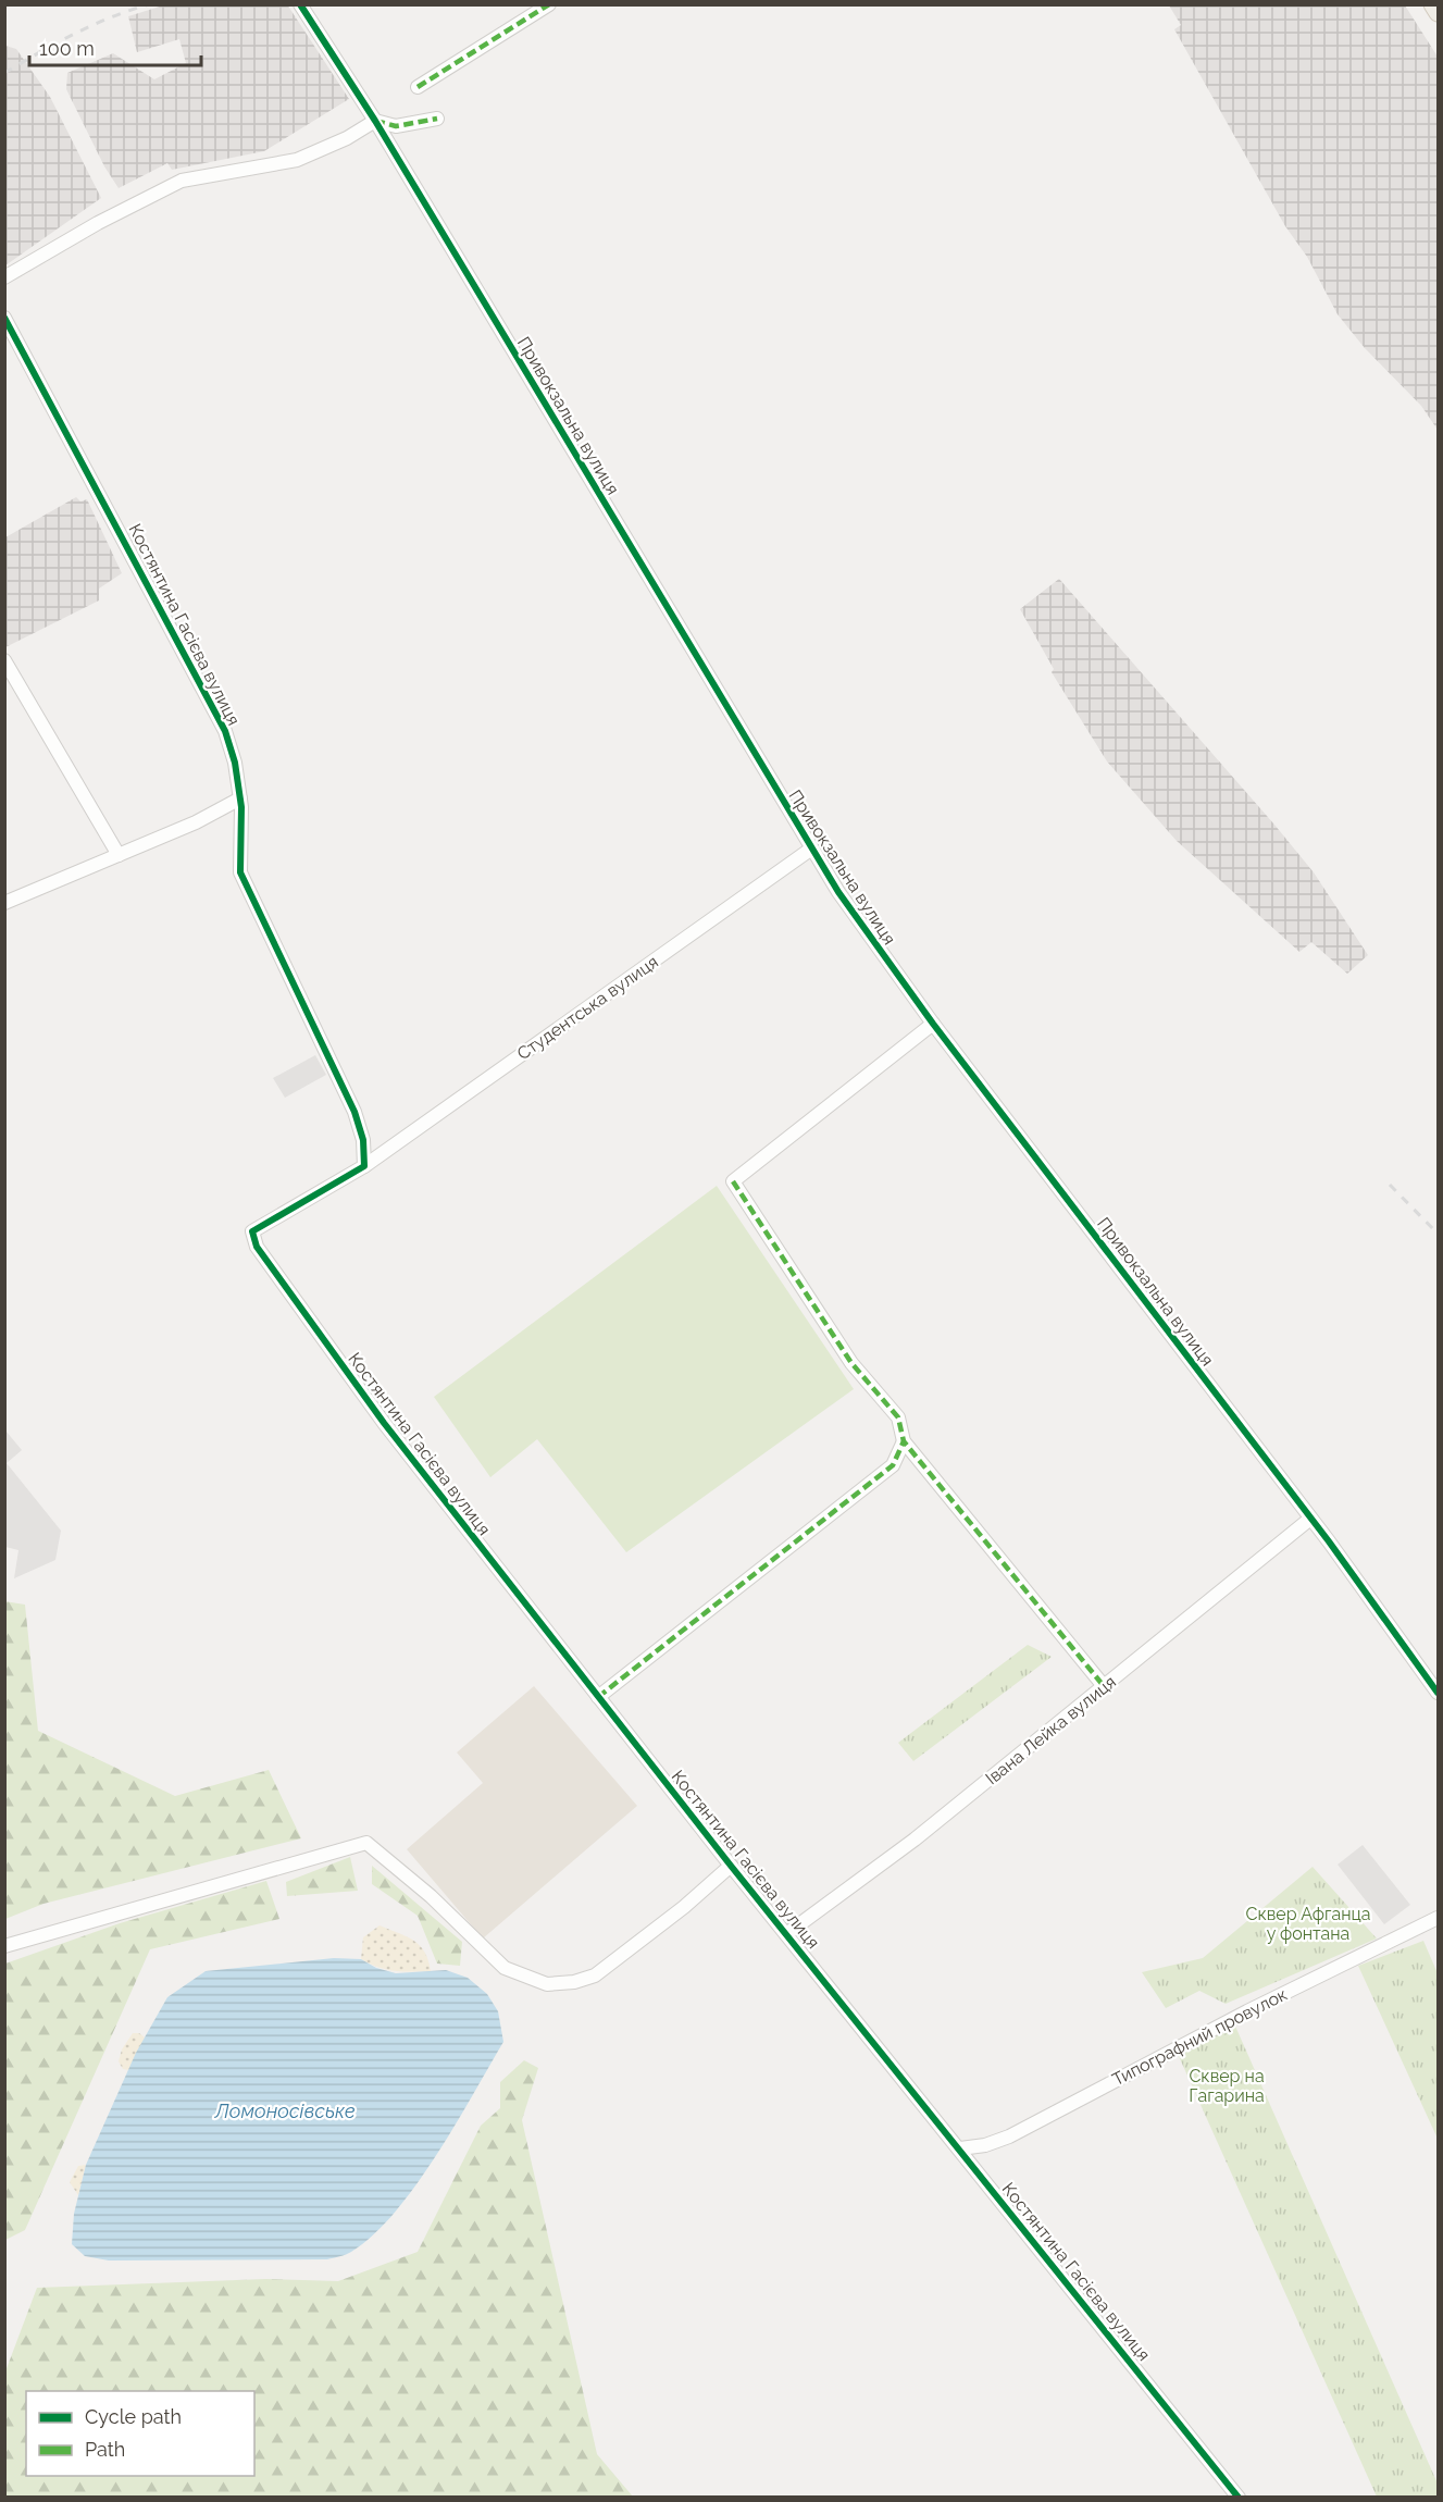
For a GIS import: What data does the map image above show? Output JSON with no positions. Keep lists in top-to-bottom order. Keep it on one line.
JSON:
{"streets":{"street":["Привокзальна вулиця","Костянтина Гасієва вулиця","Студентська вулиця","Івана Лейка вулиця","Типографний провулок"]},"crossings":[["Привокзальна вулиця","Студентська вулиця"],["Привокзальна вулиця","Івана Лейка вулиця"],["Костянтина Гасієва вулиця","Студентська вулиця"],["Костянтина Гасієва вулиця","Івана Лейка вулиця"],["Костянтина Гасієва вулиця","Типографний провулок"]],"water":["Ломоносівське"],"parks":["Сквер Афганца у фонтана","Сквер на Гагарина"],"legend":["Cycle path","Path"],"scale_bar":"100 m"}
